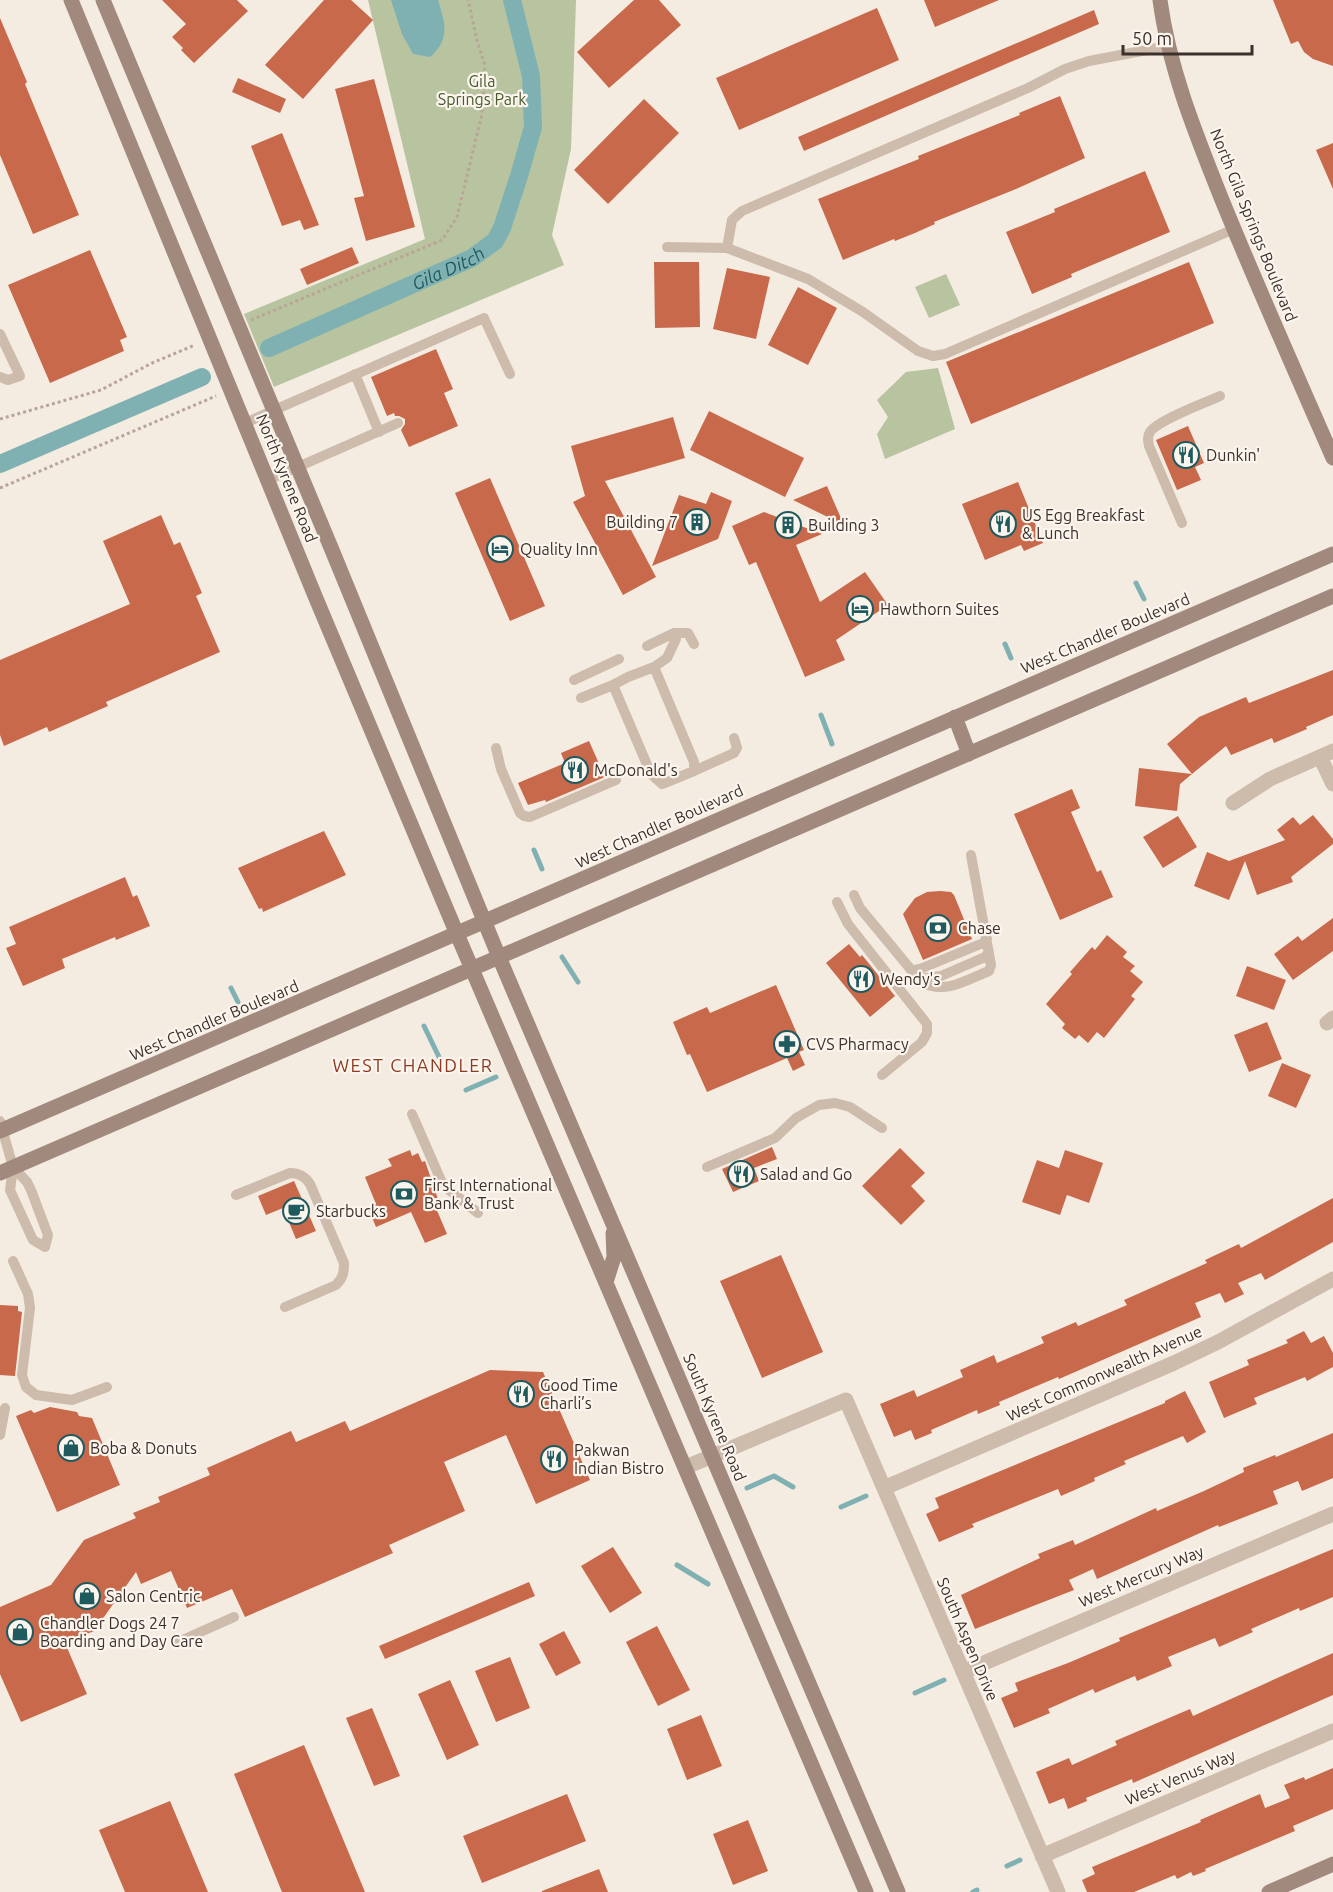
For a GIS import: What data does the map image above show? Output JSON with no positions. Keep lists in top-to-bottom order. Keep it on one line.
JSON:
{"streets":{"main road":["North Gila Springs Boulevard","North Kyrene Road","West Chandler Boulevard","South Kyrene Road"],"street":["West Commonwealth Avenue","West Mercury Way","South Aspen Drive","West Venus Way"]},"crossings":[["North Kyrene Road","West Chandler Boulevard"],["North Kyrene Road","South Kyrene Road"],["West Commonwealth Avenue","South Aspen Drive"],["South Kyrene Road","South Aspen Drive"],["West Mercury Way","South Aspen Drive"],["South Aspen Drive","West Venus Way"]],"districts":["WEST CHANDLER"],"water":["Gila Ditch"],"parks":["Gila Springs Park"],"places":{"restaurant":["Dunkin'","US Egg Breakfast & Lunch","McDonald's","Wendy's","Salad and Go","Good Time Charli’s","Pakwan Indian Bistro"],"building":["Building 7","Building 3"],"hotel":["Quality Inn","Hawthorn Suites"],"bank":["Chase","First International Bank & Trust"],"pharmacy":["CVS Pharmacy"],"cafe":["Starbucks"],"shop":["Boba & Donuts","Salon Centric","Chandler Dogs 24 7 Boarding and Day Care"]},"scale_bar":"50 m"}
